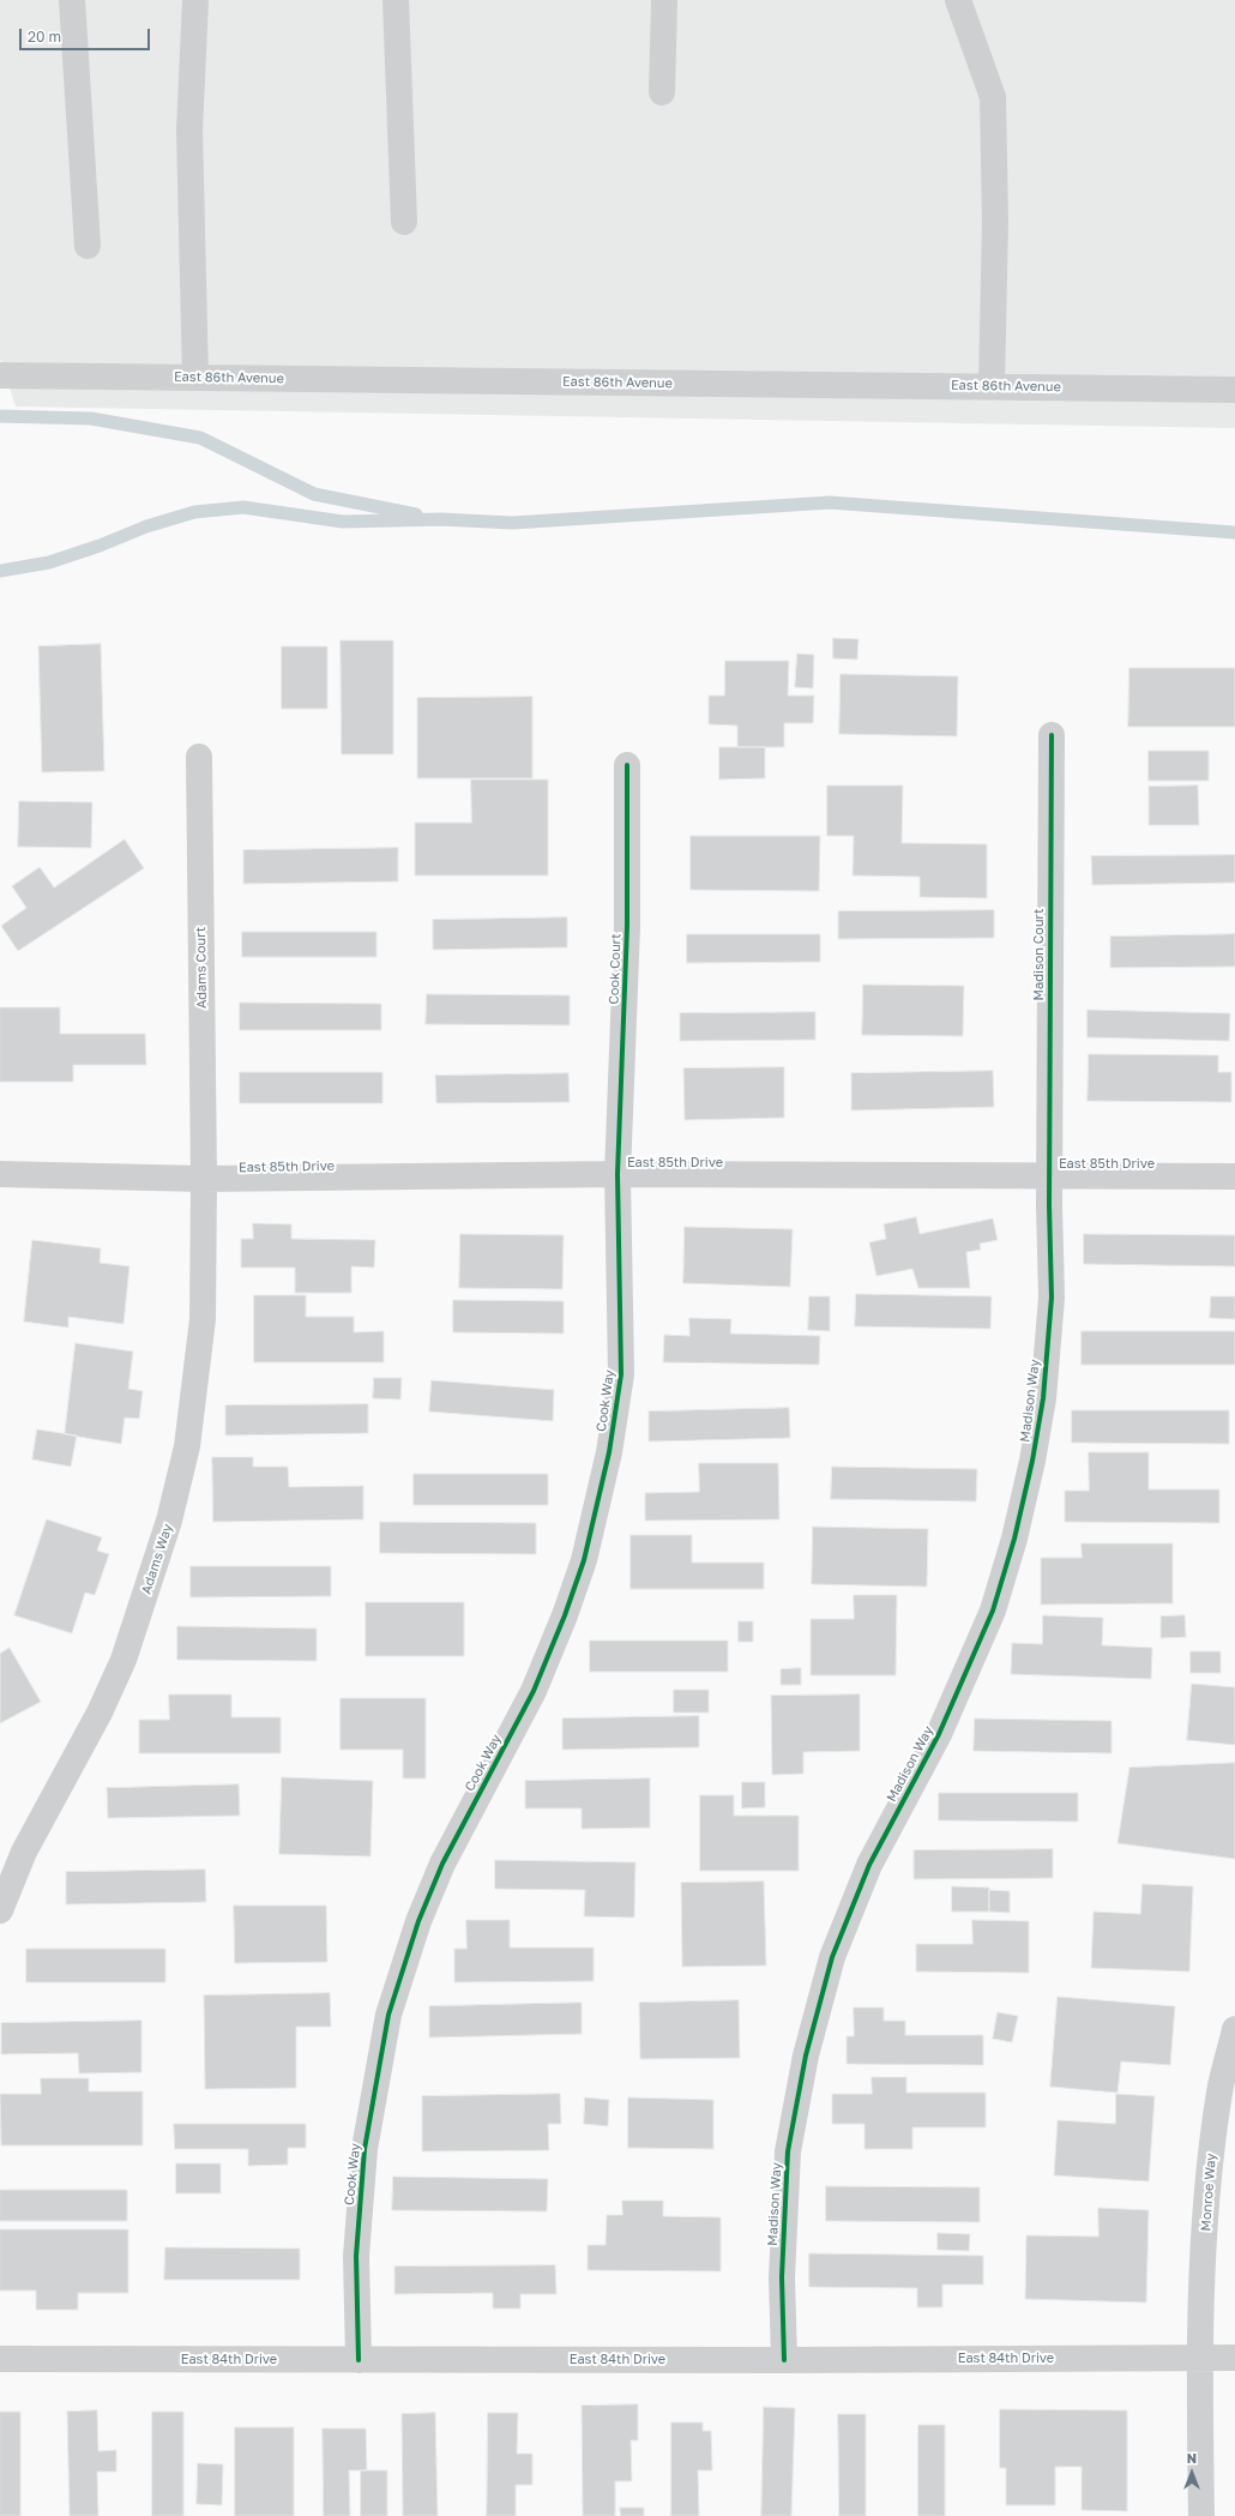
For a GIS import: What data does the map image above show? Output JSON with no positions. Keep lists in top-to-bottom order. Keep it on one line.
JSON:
{"streets":{"street":["East 86th Avenue","Madison Court","Adams Court","Cook Court","East 85th Drive","Cook Way","Madison Way","Adams Way","Monroe Way","East 84th Drive"]},"crossings":[["Madison Court","East 85th Drive"],["Madison Court","Madison Way"],["Adams Court","East 85th Drive"],["Adams Court","Adams Way"],["Cook Court","East 85th Drive"],["Cook Court","Cook Way"],["East 85th Drive","Cook Way"],["East 85th Drive","Madison Way"],["East 85th Drive","Adams Way"],["Cook Way","East 84th Drive"],["Madison Way","East 84th Drive"],["Monroe Way","East 84th Drive"]],"scale_bar":"20 m","north":"top"}
